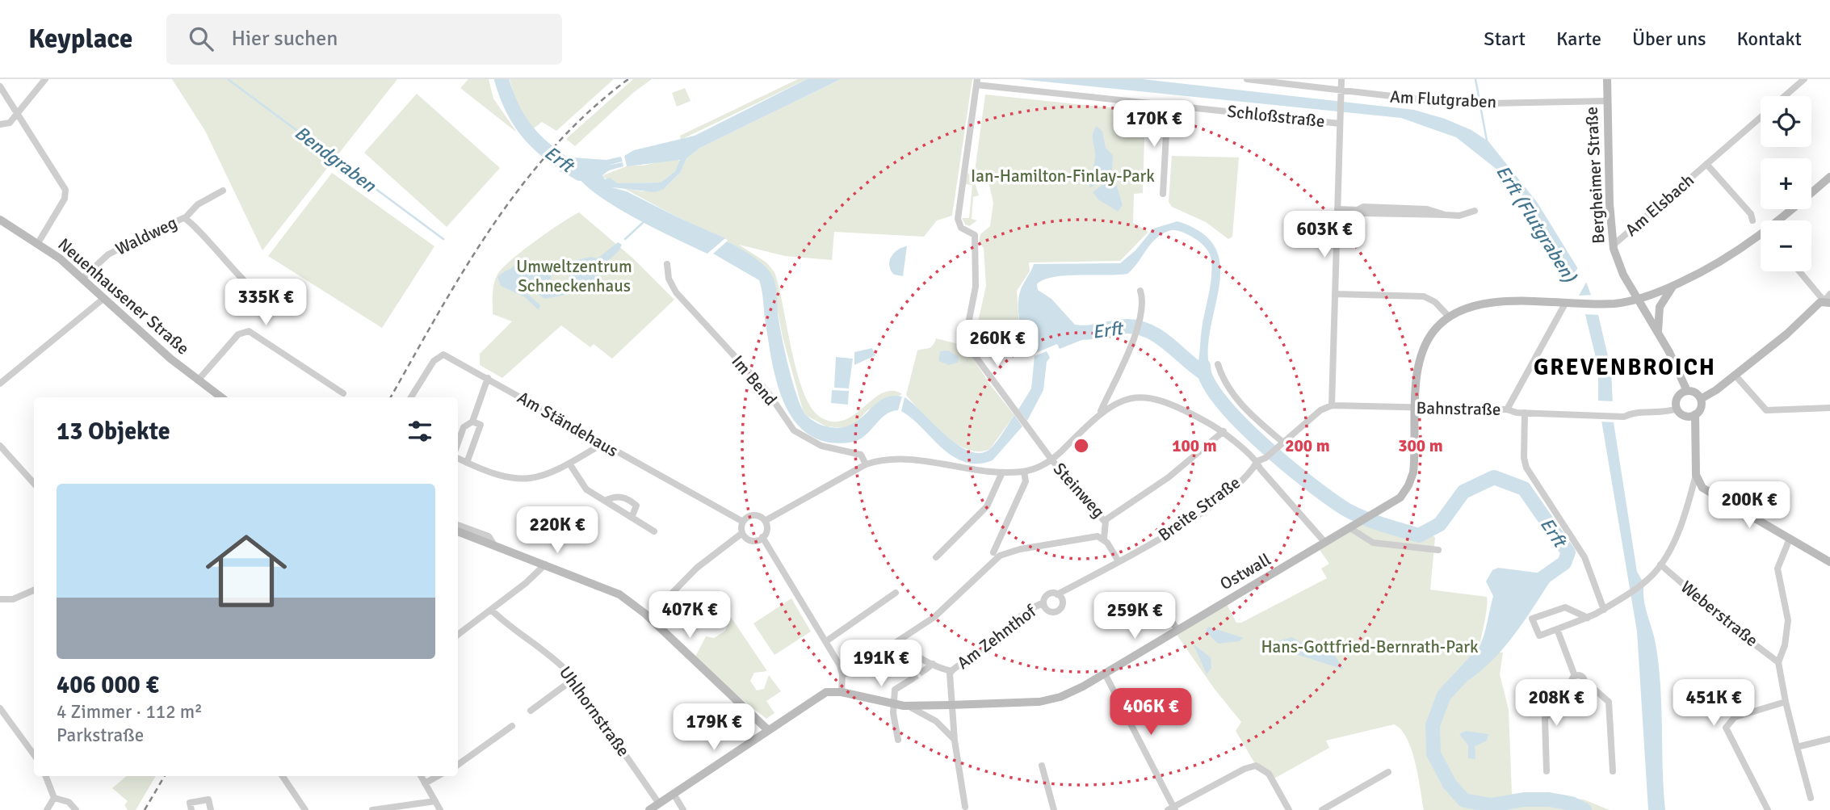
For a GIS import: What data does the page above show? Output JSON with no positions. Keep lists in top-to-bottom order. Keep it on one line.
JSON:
{"streets":{"main road":["Bergheimer Straße","Neuenhausener Straße","Ostwall"],"street":["Am Flutgraben","Schloßstraße","Am Elsbach","Waldweg","Im Bend","Bahnstraße","Am Ständehaus","Steinweg","Breite Straße","Weberstraße","Am Zehnthof","Uhlhornstraße"]},"crossings":[["Am Flutgraben","Bergheimer Straße"],["Schloßstraße","Steinweg"],["Bergheimer Straße","Am Elsbach"],["Bergheimer Straße","Bahnstraße"],["Waldweg","Neuenhausener Straße"],["Bahnstraße","Ostwall"],["Breite Straße","Am Zehnthof"],["Ostwall","Am Zehnthof"]],"districts":["GREVENBROICH"],"water":["Bendgraben","Erft","Erft (Flutgraben)"],"parks":["Ian-Hamilton-Finlay-Park","Umweltzentrum Schneckenhaus","Hans-Gottfried-Bernrath-Park"],"page":{"header":"Keyplace","search":"Hier suchen","nav":["Start","Karte","Über uns","Kontakt"],"map_buttons":["+","−"],"price":["170K €","603K €","335K €","260K €","200K €","220K €","407K €","259K €","191K €","208K €","451K €","406K €","179K €"],"heading":"13 Objekte","list":[{"name":"406 000 €","note":"4 Zimmer · 112 m² · Parkstraße"}]},"rings":["100 m","200 m","300 m"]}
